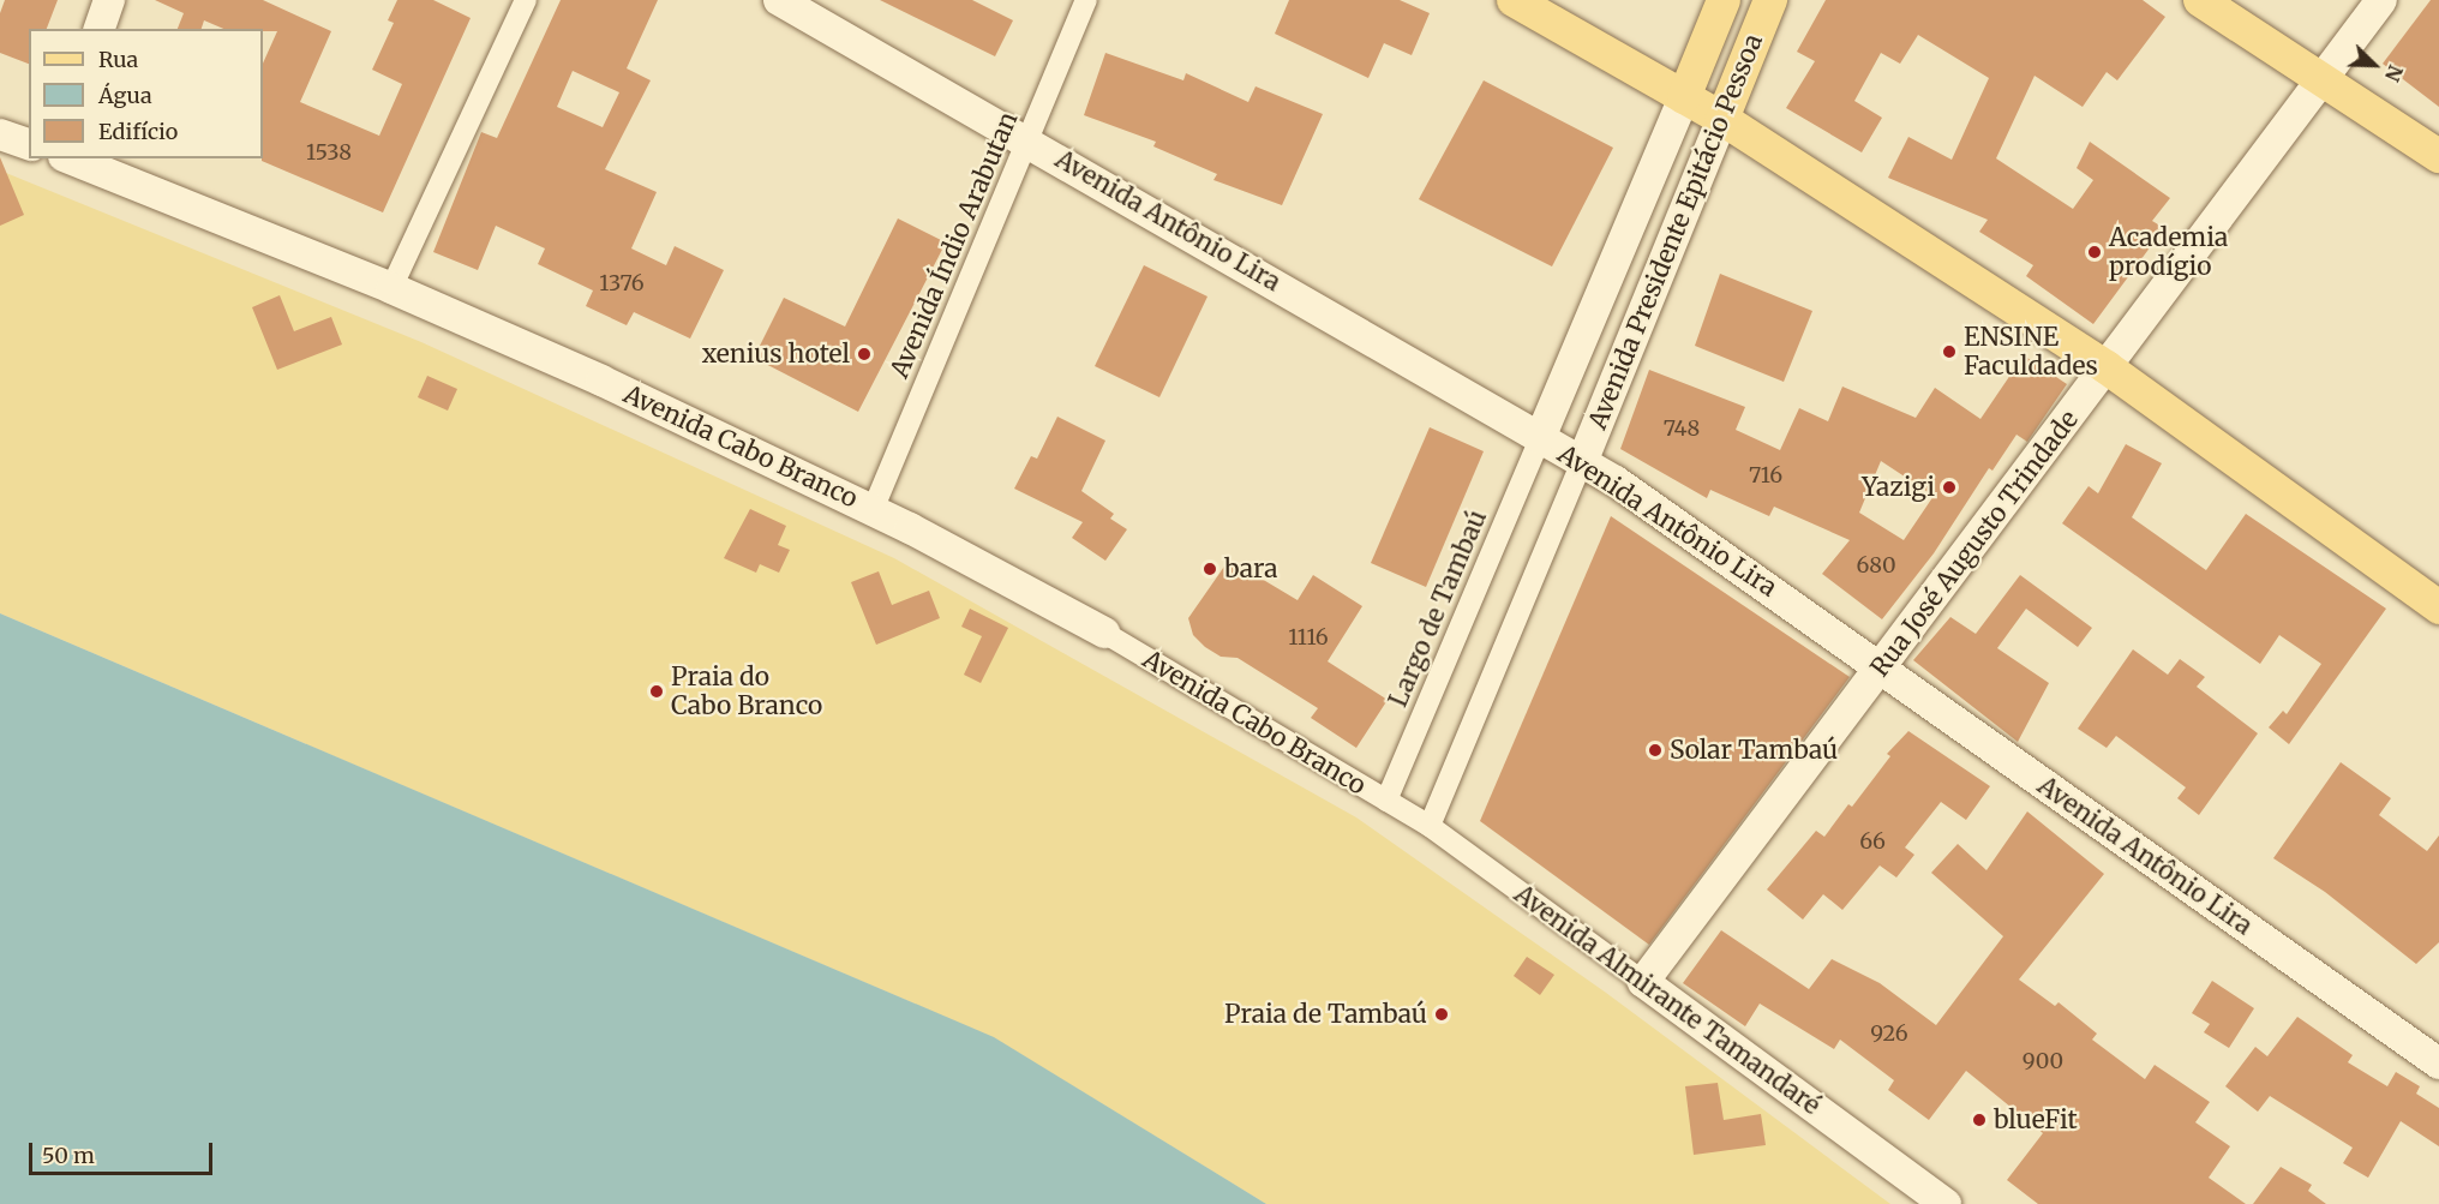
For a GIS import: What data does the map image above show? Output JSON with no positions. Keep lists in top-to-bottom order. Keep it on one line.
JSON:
{"streets":{"main road":["Avenida Antônio Lira","Avenida Presidente Epitácio Pessoa","Avenida Cabo Branco","Rua José Augusto Trindade","Avenida Almirante Tamandaré"],"street":["Avenida Índio Arabutan","Largo de Tambaú"]},"crossings":[["Avenida Antônio Lira","Avenida Presidente Epitácio Pessoa"],["Avenida Antônio Lira","Avenida Índio Arabutan"],["Avenida Antônio Lira","Rua José Augusto Trindade"],["Avenida Antônio Lira","Largo de Tambaú"],["Avenida Presidente Epitácio Pessoa","Largo de Tambaú"],["Avenida Índio Arabutan","Avenida Cabo Branco"],["Avenida Cabo Branco","Largo de Tambaú"],["Avenida Cabo Branco","Avenida Almirante Tamandaré"],["Rua José Augusto Trindade","Avenida Almirante Tamandaré"],["Largo de Tambaú","Avenida Almirante Tamandaré"]],"places":["Academia prodígio","ENSINE Faculdades","xenius hotel","Yazigi","bara","Praia do Cabo Branco","Solar Tambaú","Praia de Tambaú","blueFit"],"house_numbers":["1538","1376","748","716","680","1116","66","926","900"],"legend":["Rua","Água","Edifício"],"scale_bar":"50 m","north":"bottom right"}
